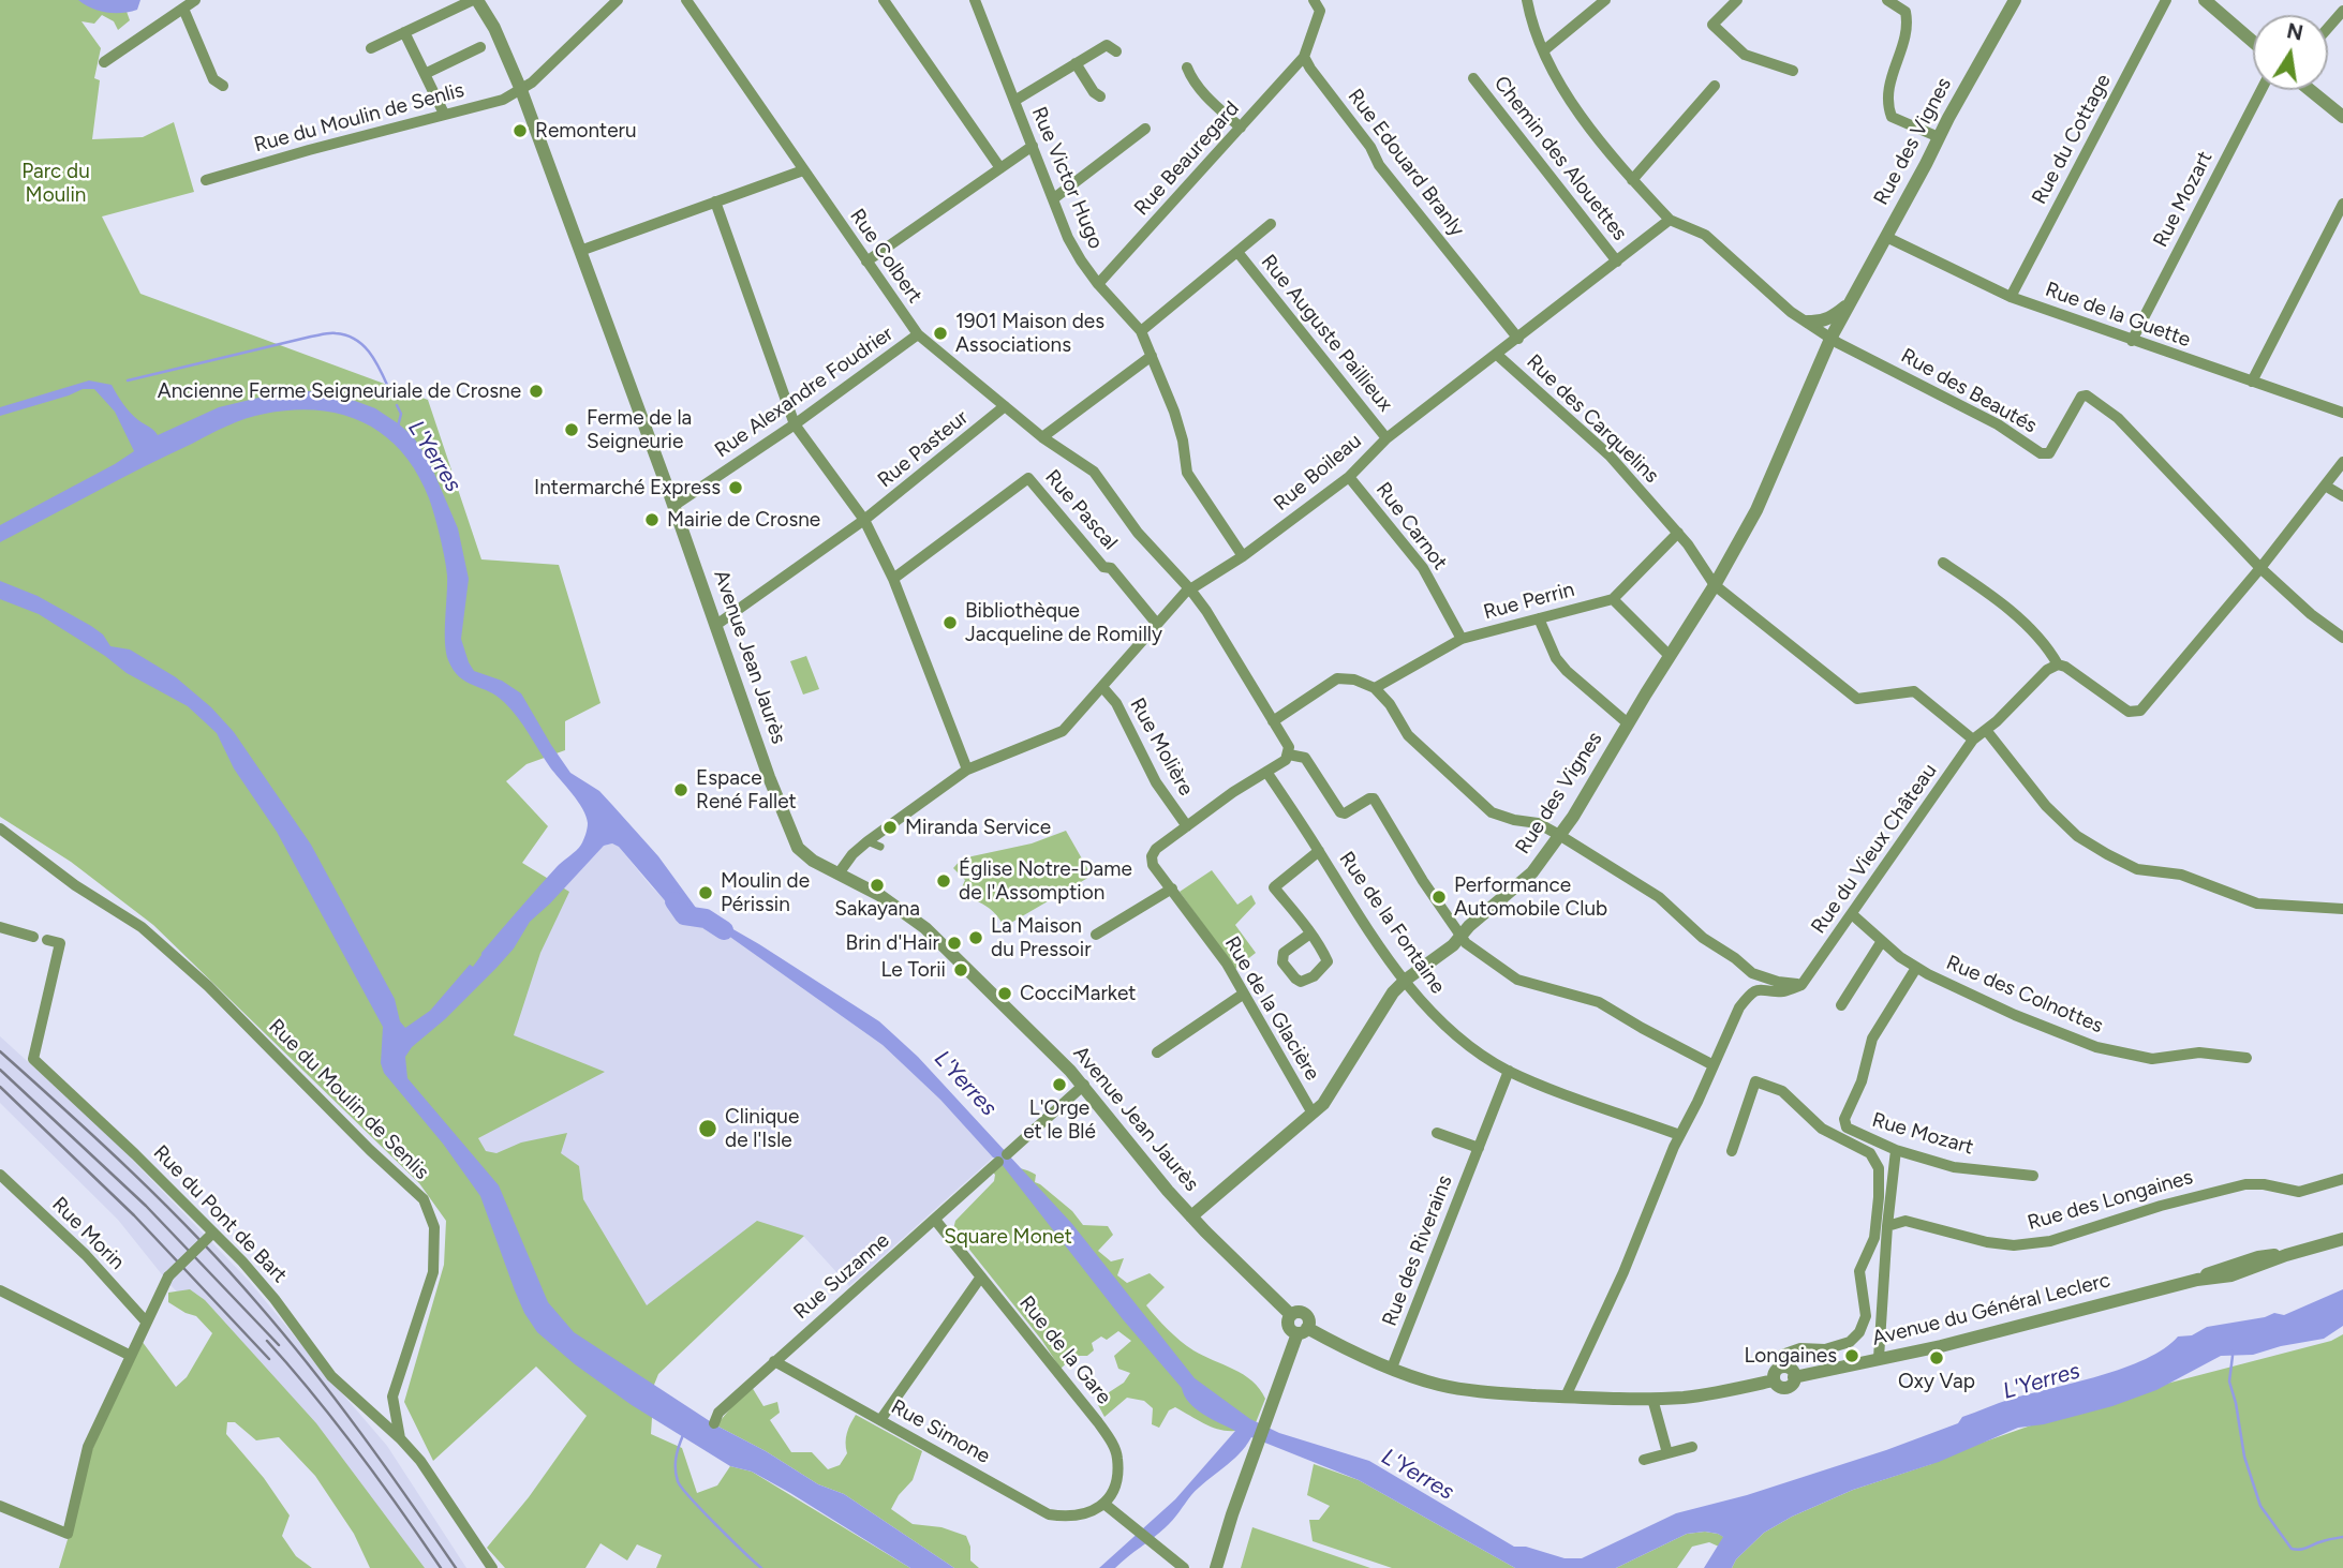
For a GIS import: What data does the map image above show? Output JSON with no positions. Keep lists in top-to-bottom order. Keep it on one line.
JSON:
{"streets":{"street":["Rue du Moulin de Senlis","Rue du Cottage","Rue des Vignes","Rue Beauregard","Chemin des Alouettes","Rue Edouard Branly","Rue Victor Hugo","Rue Mozart","Rue Colbert","Rue de la Guette","Rue Auguste Paillieux","Rue des Beautés","Rue Alexandre Foudrier","Rue des Carquelins","Rue Pasteur","Rue Boileau","Rue Pascal","Rue Carnot","Rue Perrin","Avenue Jean Jaurès","Rue Molière","Rue du Vieux Château","Rue de la Fontaine","Rue des Colnottes","Rue de la Glacière","Rue des Longaines","Rue du Pont de Bart","Rue Morin","Rue des Riverains","Rue Suzanne","Avenue du Général Leclerc","Rue de la Gare","Rue Simone"]},"crossings":[["Rue du Moulin de Senlis","Avenue Jean Jaurès"],["Rue du Moulin de Senlis","Rue du Pont de Bart"],["Rue du Cottage","Rue de la Guette"],["Rue des Vignes","Rue de la Guette"],["Rue des Vignes","Rue des Beautés"],["Rue des Vignes","Rue des Carquelins"],["Rue des Vignes","Avenue Jean Jaurès"],["Rue des Vignes","Rue de la Fontaine"],["Rue des Vignes","Rue de la Glacière"],["Rue Beauregard","Rue Edouard Branly"],["Rue Beauregard","Rue Victor Hugo"],["Chemin des Alouettes","Rue Boileau"],["Rue Edouard Branly","Rue Boileau"],["Rue Victor Hugo","Rue Boileau"],["Rue Mozart","Rue de la Guette"],["Rue Mozart","Rue des Colnottes"],["Rue Colbert","Rue Alexandre Foudrier"],["Rue Colbert","Rue Pasteur"],["Rue Colbert","Rue Boileau"],["Rue Auguste Paillieux","Rue Boileau"],["Rue Alexandre Foudrier","Avenue Jean Jaurès"],["Rue des Carquelins","Rue Boileau"],["Rue des Carquelins","Rue du Vieux Château"],["Rue Pasteur","Avenue Jean Jaurès"],["Rue Boileau","Rue Pascal"],["Rue Boileau","Rue Carnot"],["Rue Boileau","Avenue Jean Jaurès"],["Rue Boileau","Rue Molière"],["Rue Carnot","Rue Perrin"],["Avenue Jean Jaurès","Rue Suzanne"],["Avenue Jean Jaurès","Avenue du Général Leclerc"],["Rue Molière","Rue de la Glacière"],["Rue du Vieux Château","Rue des Colnottes"],["Rue de la Fontaine","Rue de la Glacière"],["Rue de la Fontaine","Rue des Riverains"],["Rue des Riverains","Avenue du Général Leclerc"],["Rue Suzanne","Rue de la Gare"],["Rue Suzanne","Rue Simone"],["Rue de la Gare","Rue Simone"]],"water":["L'Yerres"],"parks":["Parc du Moulin","Square Monet"],"places":["Remonteru","1901 Maison des Associations","Ancienne Ferme Seigneuriale de Crosne","Ferme de la Seigneurie","Intermarché Express","Mairie de Crosne","Bibliothèque Jacqueline de Romilly","Espace René Fallet","Miranda Service","Église Notre-Dame de l'Assomption","Sakayana","Moulin de Périssin","Performance Automobile Club","La Maison du Pressoir","Brin d'Hair","Le Torii","CocciMarket","L'Orge et le Blé","Clinique de l'Isle","Longaines","Oxy Vap"],"north":"top"}
